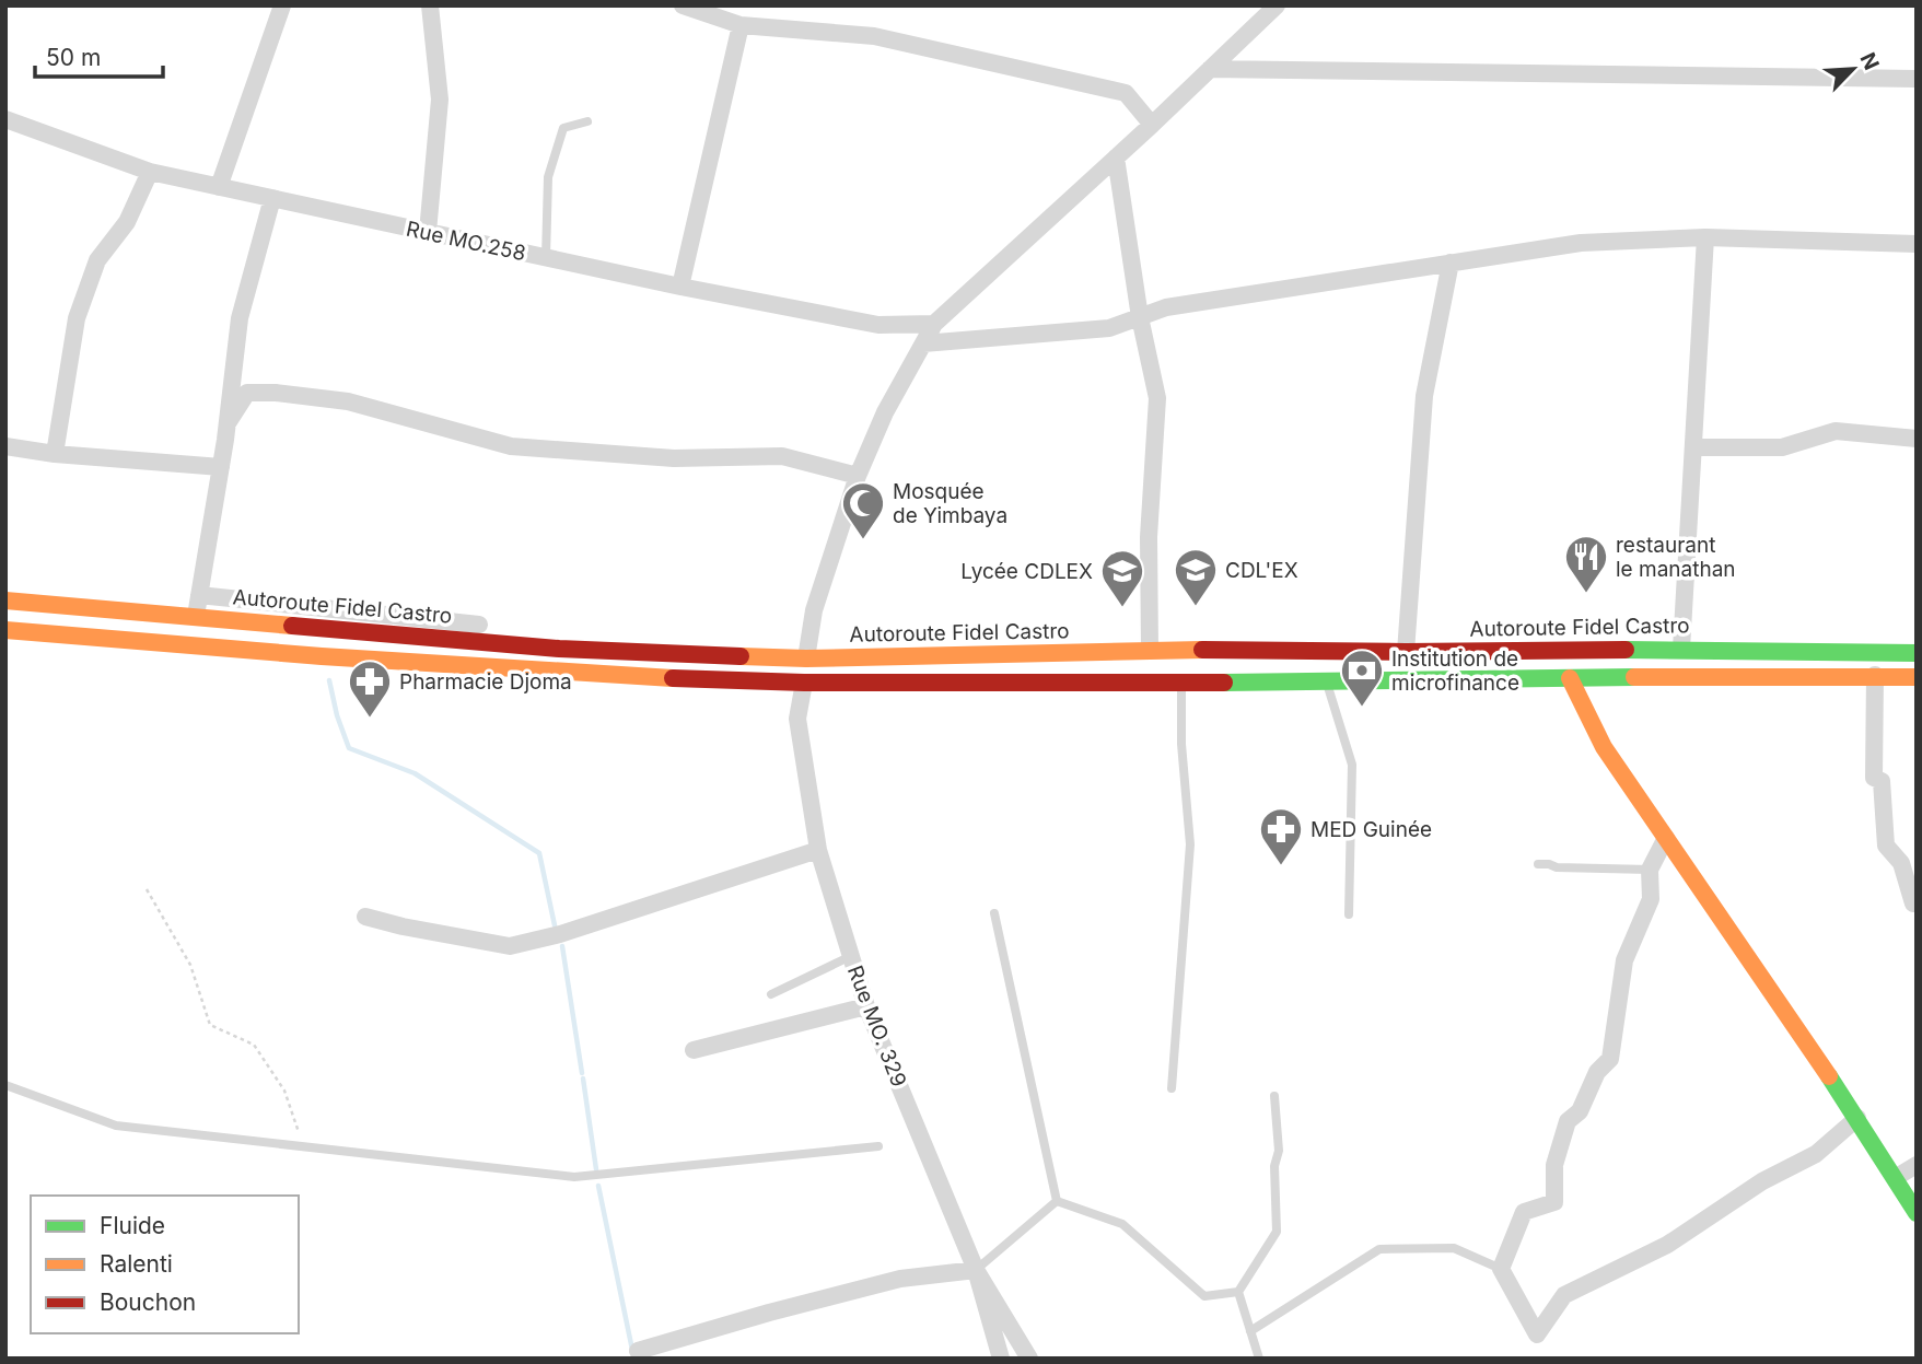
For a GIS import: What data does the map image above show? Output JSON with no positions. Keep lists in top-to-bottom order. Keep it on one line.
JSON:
{"streets":{"main road":["Autoroute Fidel Castro"],"street":["Rue MO.258","Rue MO. 329"]},"places":{"mosque":["Mosquée de Yimbaya"],"restaurant":["restaurant le manathan"],"school or university":["CDL'EX","Lycée CDLEX"],"bank":["Institution de microfinance"],"pharmacy":["Pharmacie Djoma","MED Guinée"]},"legend":["Fluide","Ralenti","Bouchon"],"scale_bar":"50 m","north":"top right"}
